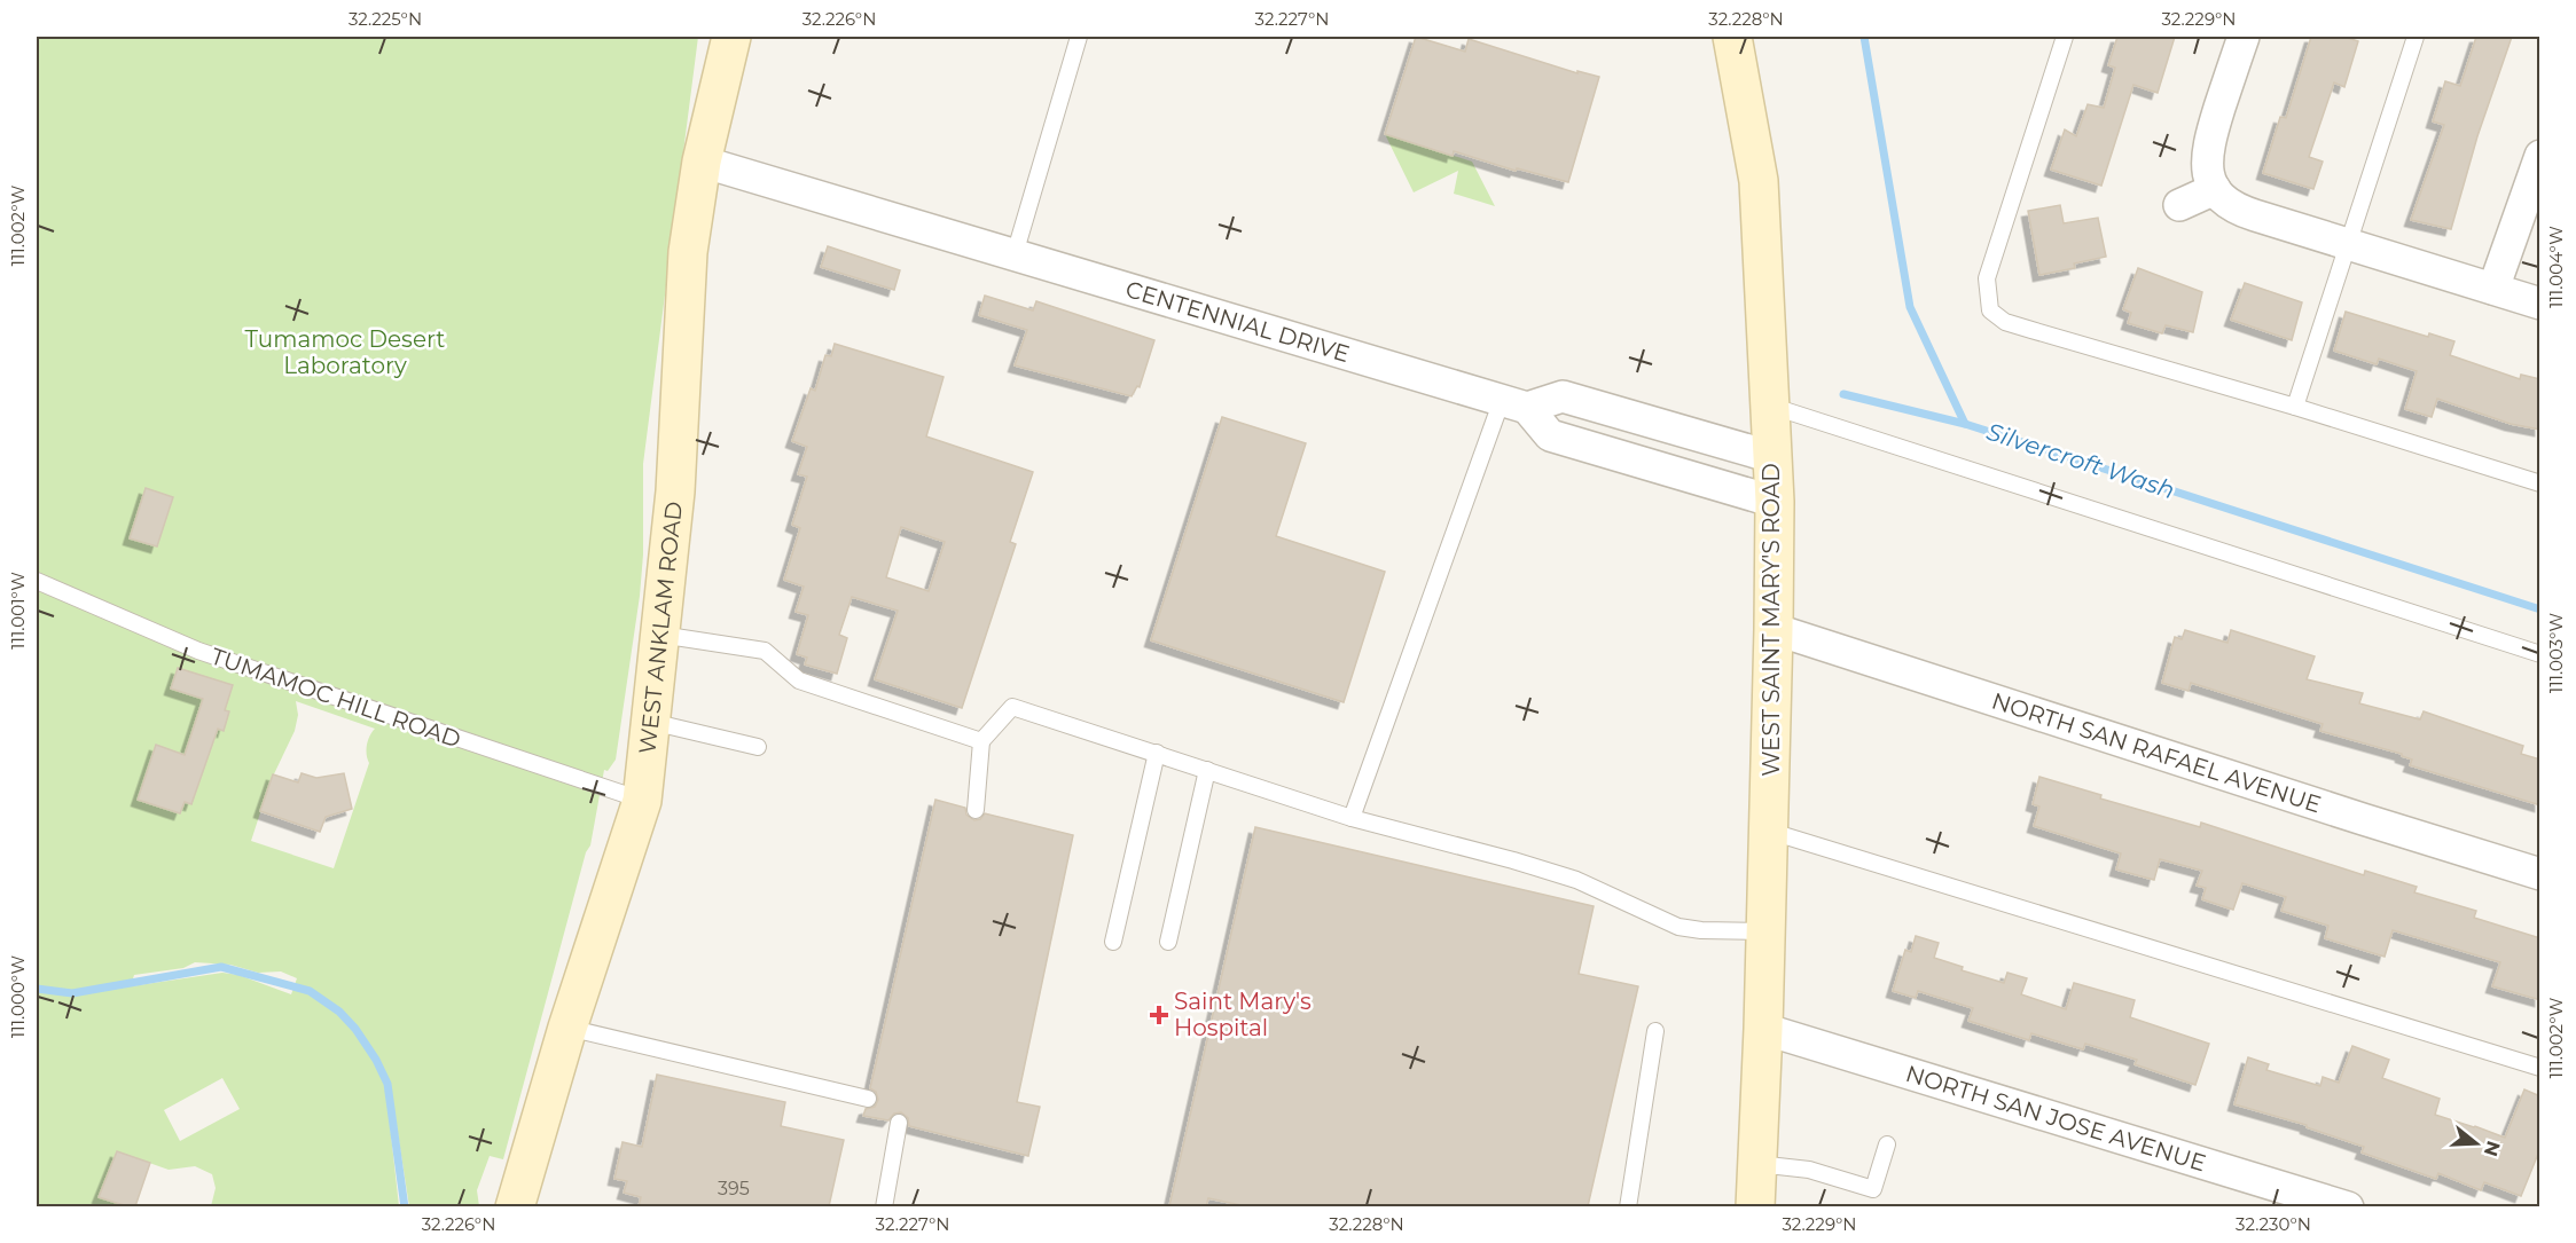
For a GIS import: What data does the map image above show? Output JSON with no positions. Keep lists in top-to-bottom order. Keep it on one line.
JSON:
{"streets":{"street":["CENTENNIAL DRIVE","WEST SAINT MARY'S ROAD","WEST ANKLAM ROAD","NORTH SAN RAFAEL AVENUE","NORTH SAN JOSE AVENUE"],"lane":["TUMAMOC HILL ROAD"]},"crossings":[["CENTENNIAL DRIVE","WEST ANKLAM ROAD"],["WEST SAINT MARY'S ROAD","NORTH SAN RAFAEL AVENUE"],["WEST SAINT MARY'S ROAD","NORTH SAN JOSE AVENUE"],["WEST ANKLAM ROAD","TUMAMOC HILL ROAD"]],"water":["Silvercroft Wash"],"parks":["Tumamoc Desert Laboratory"],"places":{"health":["Saint Mary's Hospital"]},"house_numbers":["395"],"north":"right","coordinates":["32.225°N","32.226°N","32.227°N","32.228°N","32.229°N","111.002°W","111.004°W","111.001°W","111.003°W","111.000°W","32.230°N"]}
